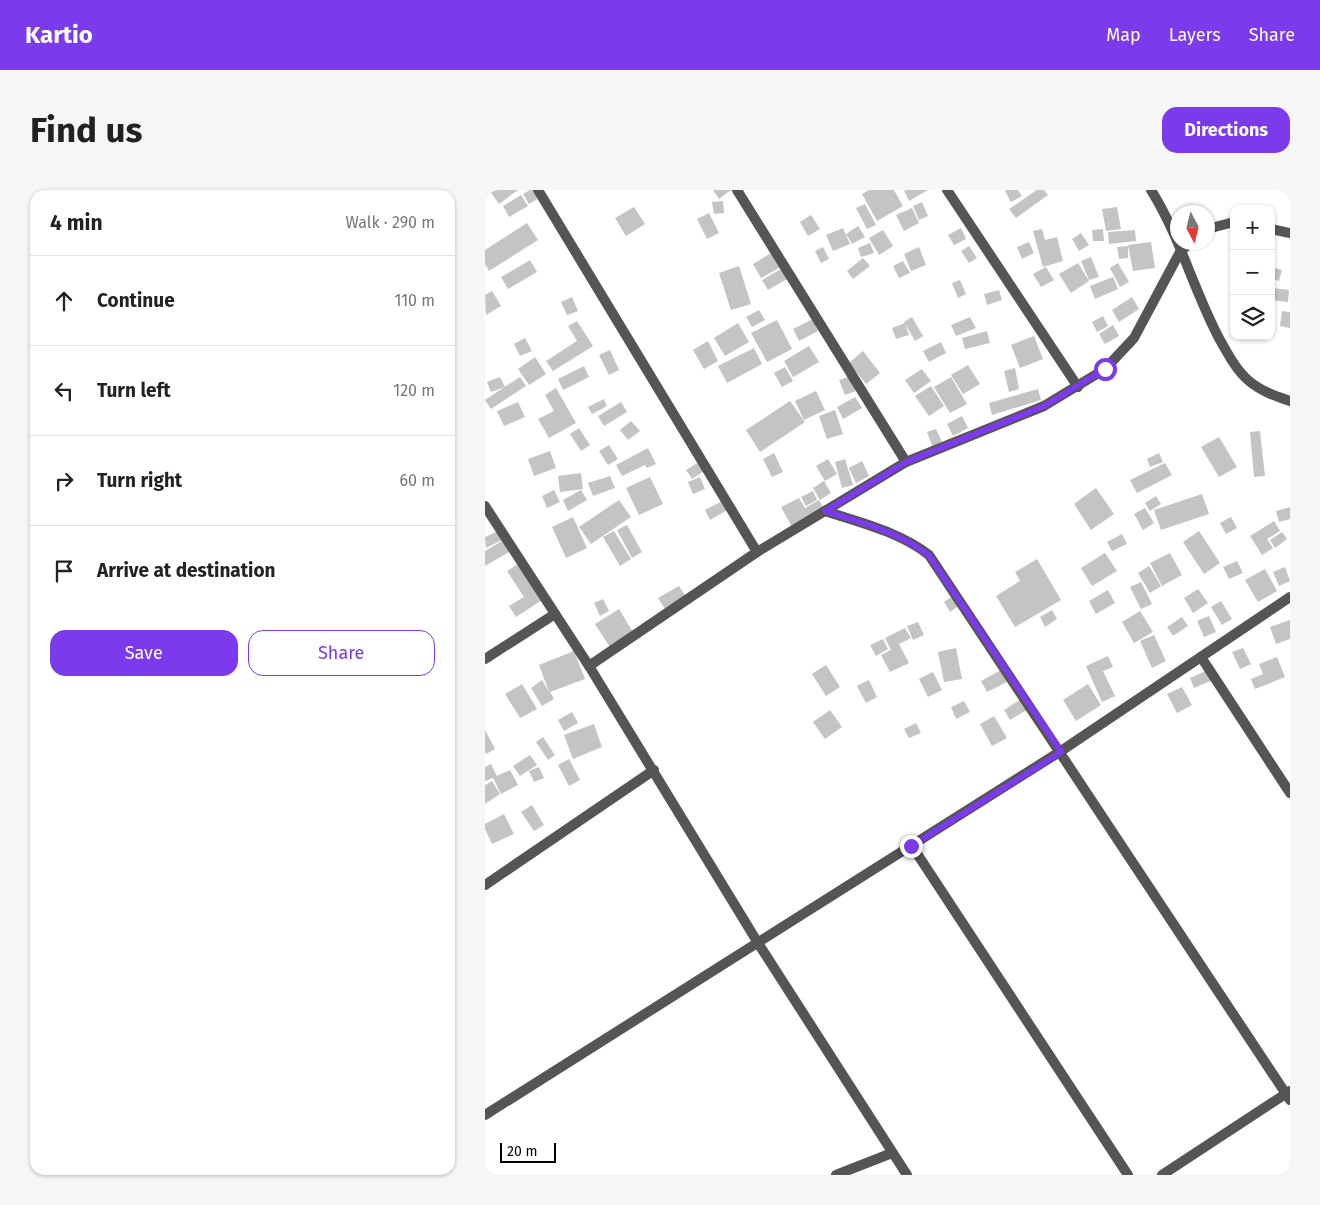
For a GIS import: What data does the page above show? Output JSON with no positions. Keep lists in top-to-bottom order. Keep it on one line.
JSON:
{"scale_bar":"20 m","north":"bottom","page":{"header":"Kartio","nav":["Map","Layers","Share"],"buttons":["Directions",["Save","Share"]],"title":"Find us","heading":["4 min","Walk · 290 m"],"map_buttons":["+","−"],"list":[["Continue","110 m"],["Turn left","120 m"],["Turn right","60 m"],"Arrive at destination"],"scale":"20 m"}}
